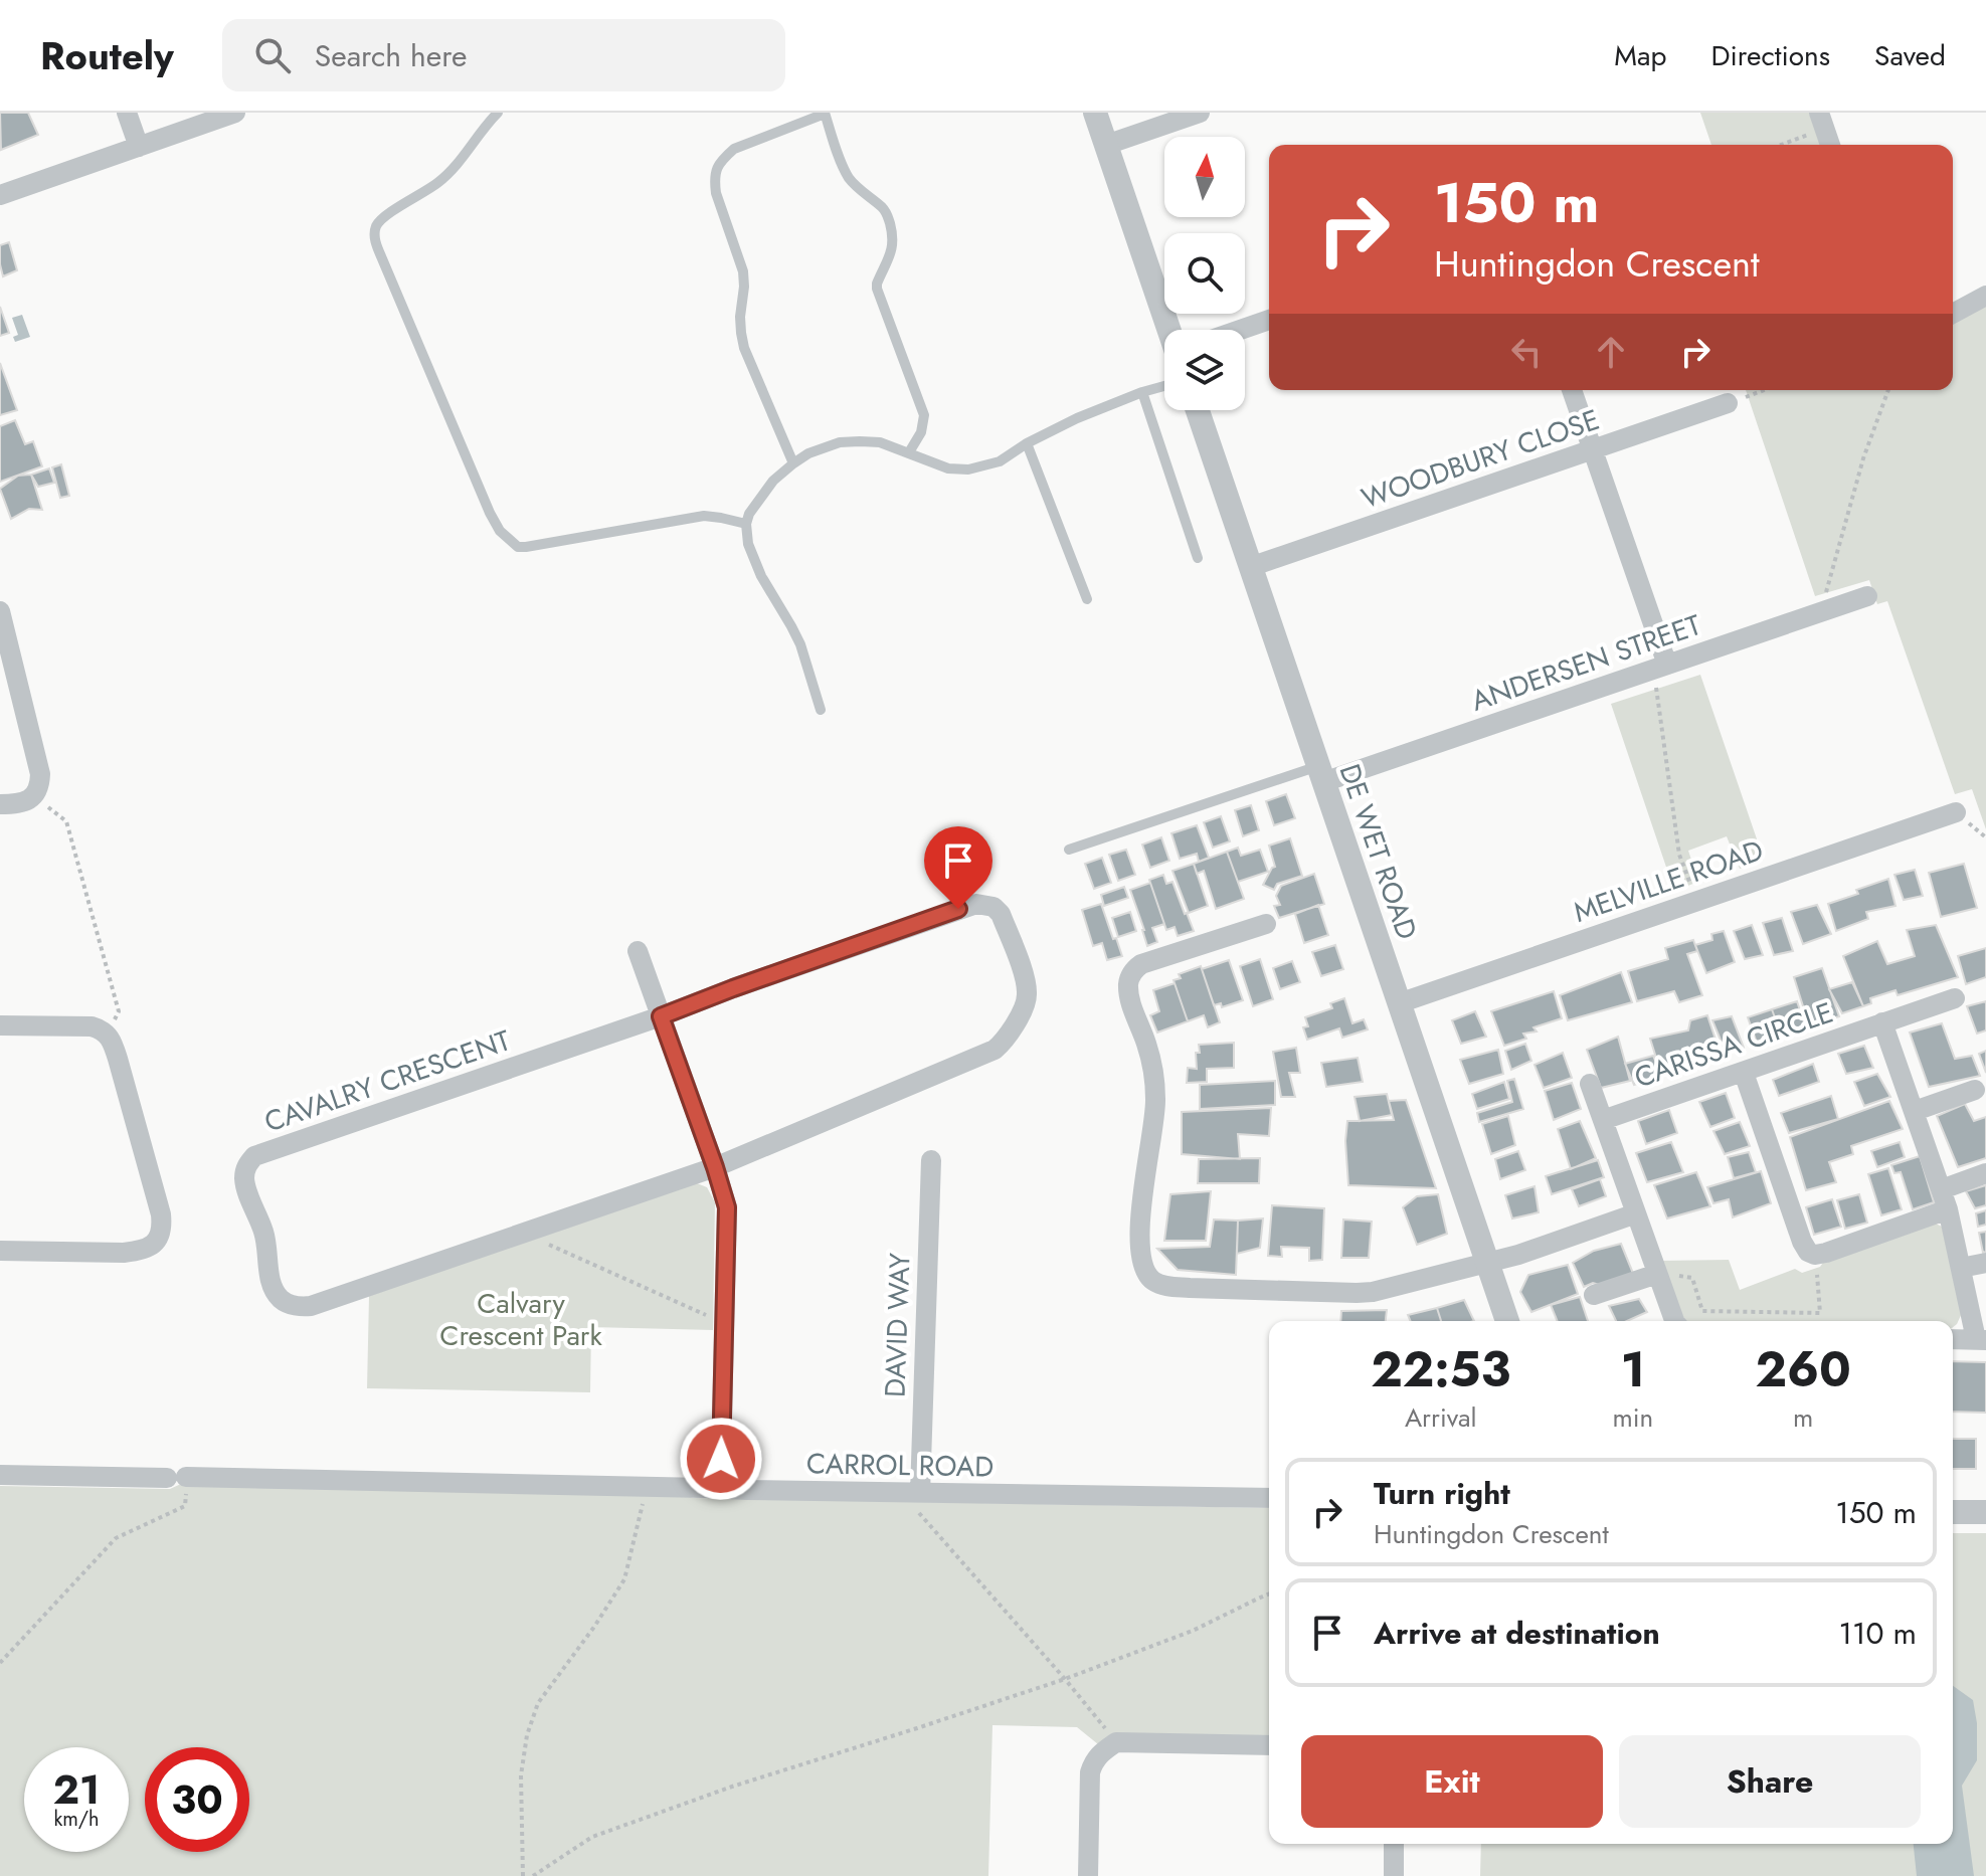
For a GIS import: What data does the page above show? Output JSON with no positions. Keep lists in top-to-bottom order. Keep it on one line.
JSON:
{"streets":{"street":["WOODBURY CLOSE","ANDERSEN STREET","DE WET ROAD","MELVILLE ROAD","CARISSA CIRCLE","CAVALRY CRESCENT","DAVID WAY","CARROL ROAD"]},"crossings":[["WOODBURY CLOSE","DE WET ROAD"],["ANDERSEN STREET","DE WET ROAD"],["DE WET ROAD","MELVILLE ROAD"],["DAVID WAY","CARROL ROAD"]],"parks":["Calvary Crescent Park"],"north":"top","page":{"header":"Routely","search":"Search here","nav":["Map","Directions","Saved"],"turn":["150 m","Huntingdon Crescent"],"eta":["22:53","Arrival","1","min","260","m"],"list":[{"name":"Turn right","note":"Huntingdon Crescent","value":"150 m"},{"name":"Arrive at destination","value":"110 m"}],"buttons":["Exit","Share"],"speed":"21 km/h","limit":"30"}}
